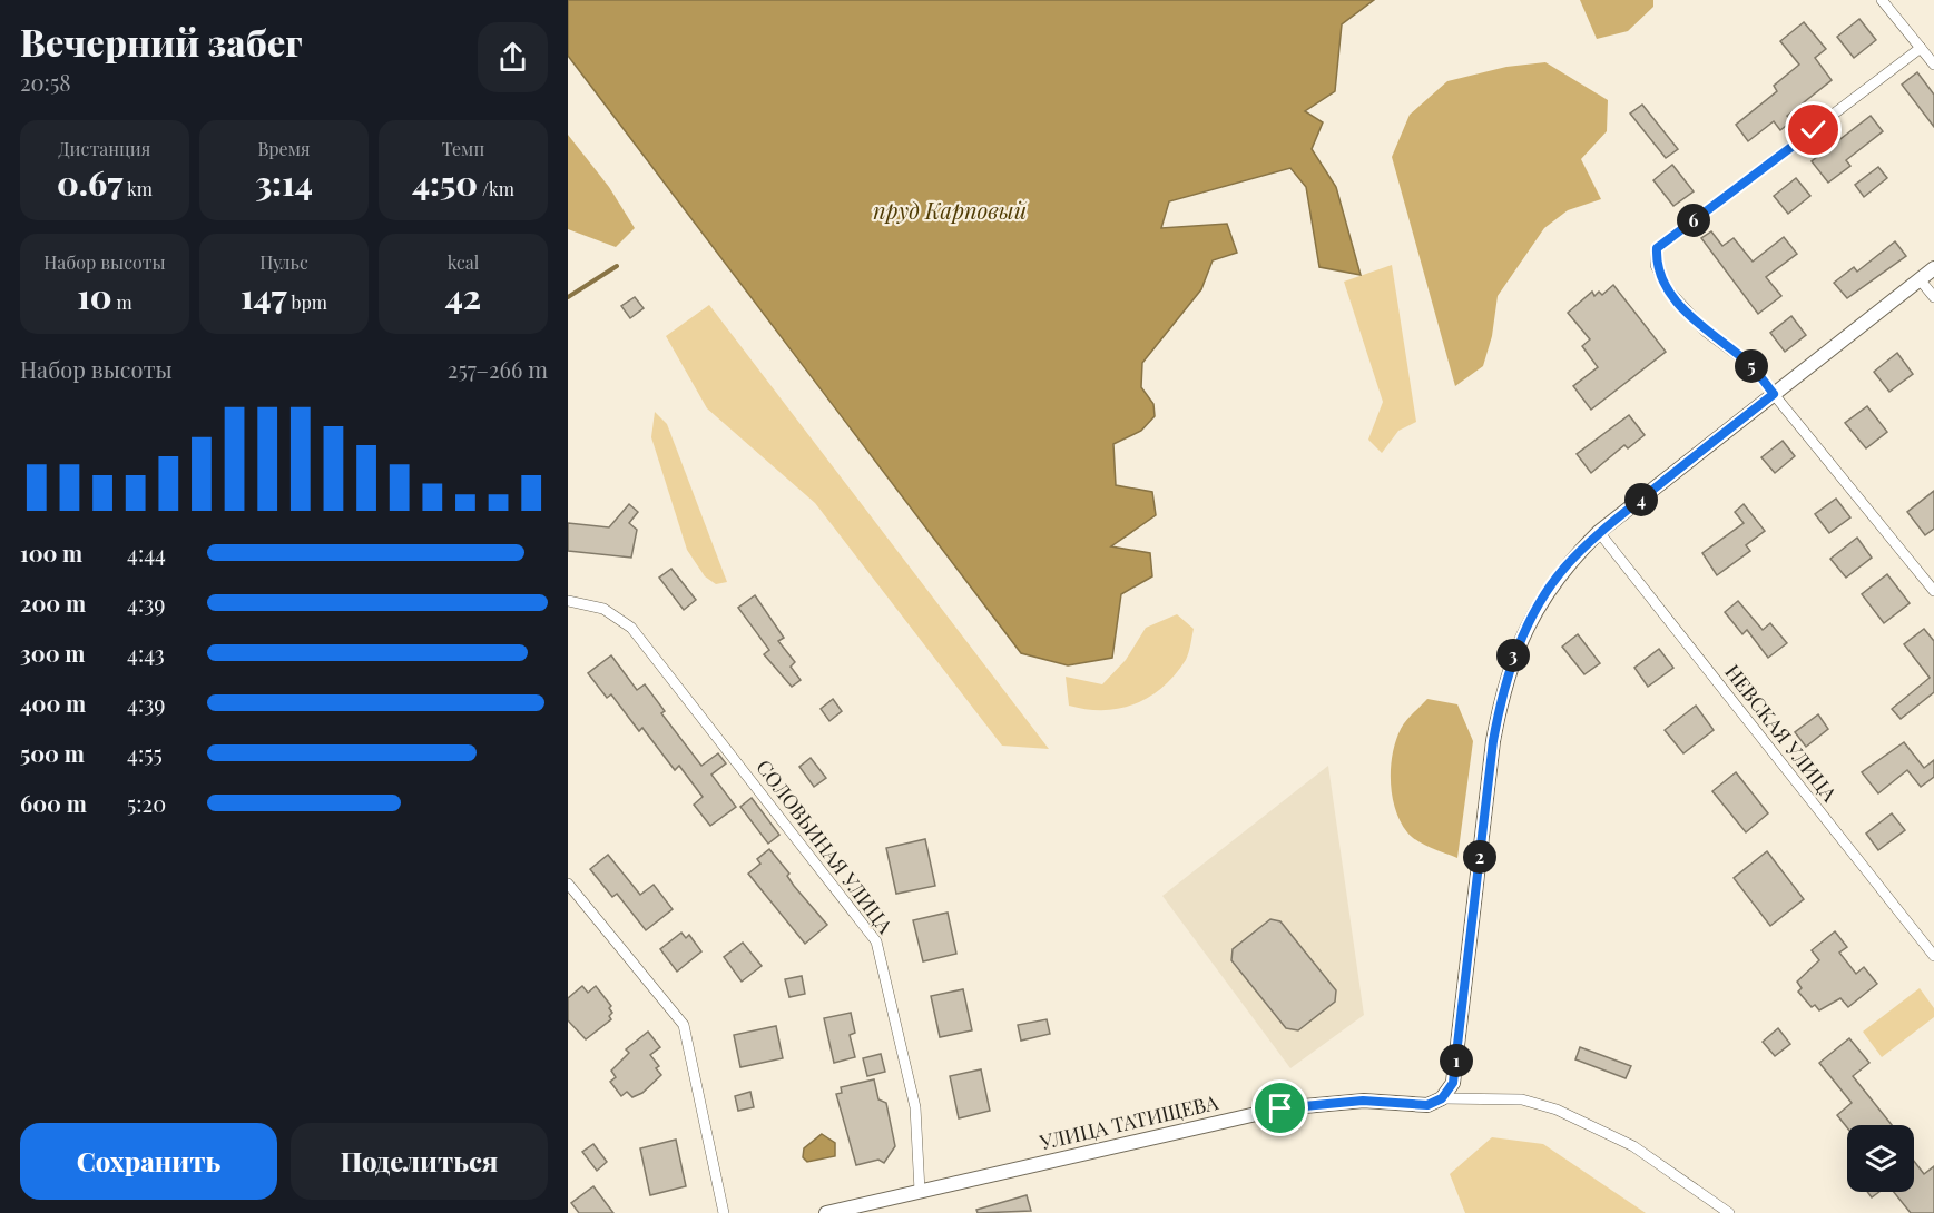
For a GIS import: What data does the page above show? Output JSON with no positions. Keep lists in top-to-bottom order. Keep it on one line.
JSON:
{"streets":{"street":["НЕВСКАЯ УЛИЦА","СОЛОВЬИНАЯ УЛИЦА","УЛИЦА ТАТИЩЕВА"]},"crossings":[["СОЛОВЬИНАЯ УЛИЦА","УЛИЦА ТАТИЩЕВА"]],"water":["пруд Карповый"],"page":{"heading":["Вечерний забег","20:58"],"stats":[["Дистанция","0.67 km"],["Время","3:14"],["Темп","4:50 /km"],["Набор высоты","10 m"],["Пульс","147 bpm"],["kcal","42"]],"pins":["6","5","4","3","2","1"],"chart":["Набор высоты","257–266 m"],"list":[{"name":"100 m","note":"4:44"},{"name":"200 m","note":"4:39"},{"name":"300 m","note":"4:43"},{"name":"400 m","note":"4:39"},{"name":"500 m","note":"4:55"},{"name":"600 m","note":"5:20"}],"buttons":["Сохранить","Поделиться"]}}
